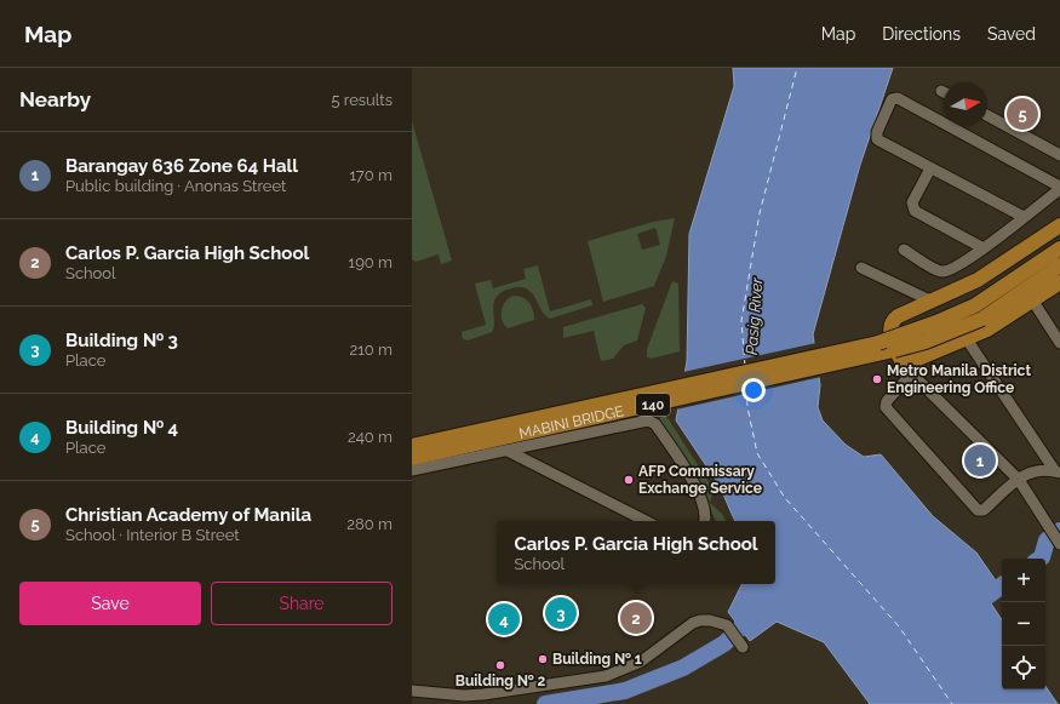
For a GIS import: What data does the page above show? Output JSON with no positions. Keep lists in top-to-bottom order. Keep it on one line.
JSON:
{"streets":{"main road":["140","MABINI BRIDGE"]},"water":["Pasig River"],"places":["Metro Manila District Engineering Office","AFP Commissary Exchange Service","Building № 1","Building № 2"],"north":"right","page":{"header":"Map","nav":["Map","Directions","Saved"],"heading":["Nearby","5 results"],"pins":["5","1","3","2","4"],"list":[{"mark":"1","name":"Barangay 636 Zone 64 Hall","note":"Public building · Anonas Street","value":"170 m"},{"mark":"2","name":"Carlos P. Garcia High School","note":"School","value":"190 m"},{"mark":"3","name":"Building № 3","note":"Place","value":"210 m"},{"mark":"4","name":"Building № 4","note":"Place","value":"240 m"},{"mark":"5","name":"Christian Academy of Manila","note":"School · Interior B Street","value":"280 m"}],"popup":["Carlos P. Garcia High School","School"],"map_buttons":["+","−"],"buttons":["Save","Share"]}}
